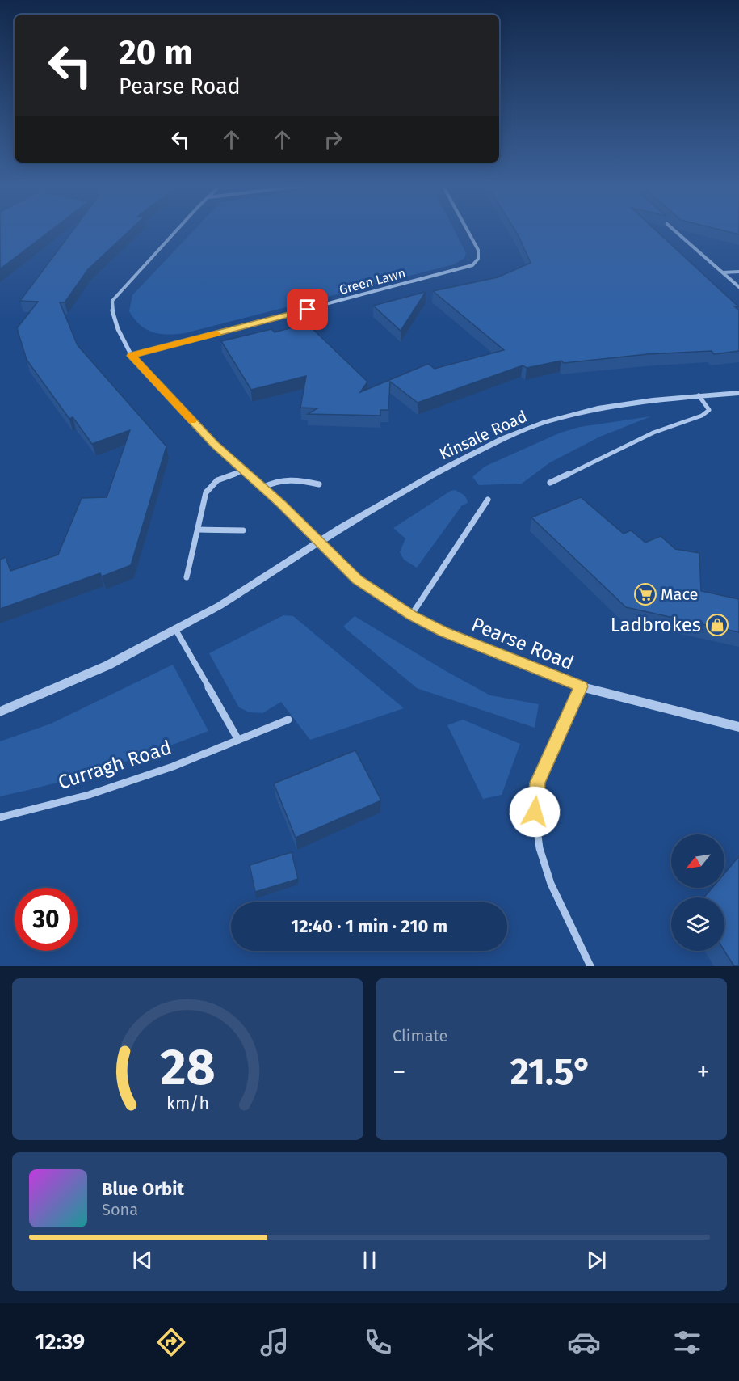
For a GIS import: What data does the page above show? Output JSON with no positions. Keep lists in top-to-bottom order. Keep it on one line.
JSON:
{"streets":{"street":["Green Lawn","Kinsale Road","Pearse Road","Curragh Road"]},"crossings":[["Kinsale Road","Pearse Road"]],"places":{"supermarket":["Mace"],"shop":["Ladbrokes"]},"north":"bottom left","page":{"turn":["20 m","Pearse Road"],"limit":"30","trip":"12:40 · 1 min · 210 m","tile":"Climate","heat":["−","21.5°","+"],"song":["Blue Orbit","Sona"],"tabs":"12:39","gauge":["28","km/h"]}}
